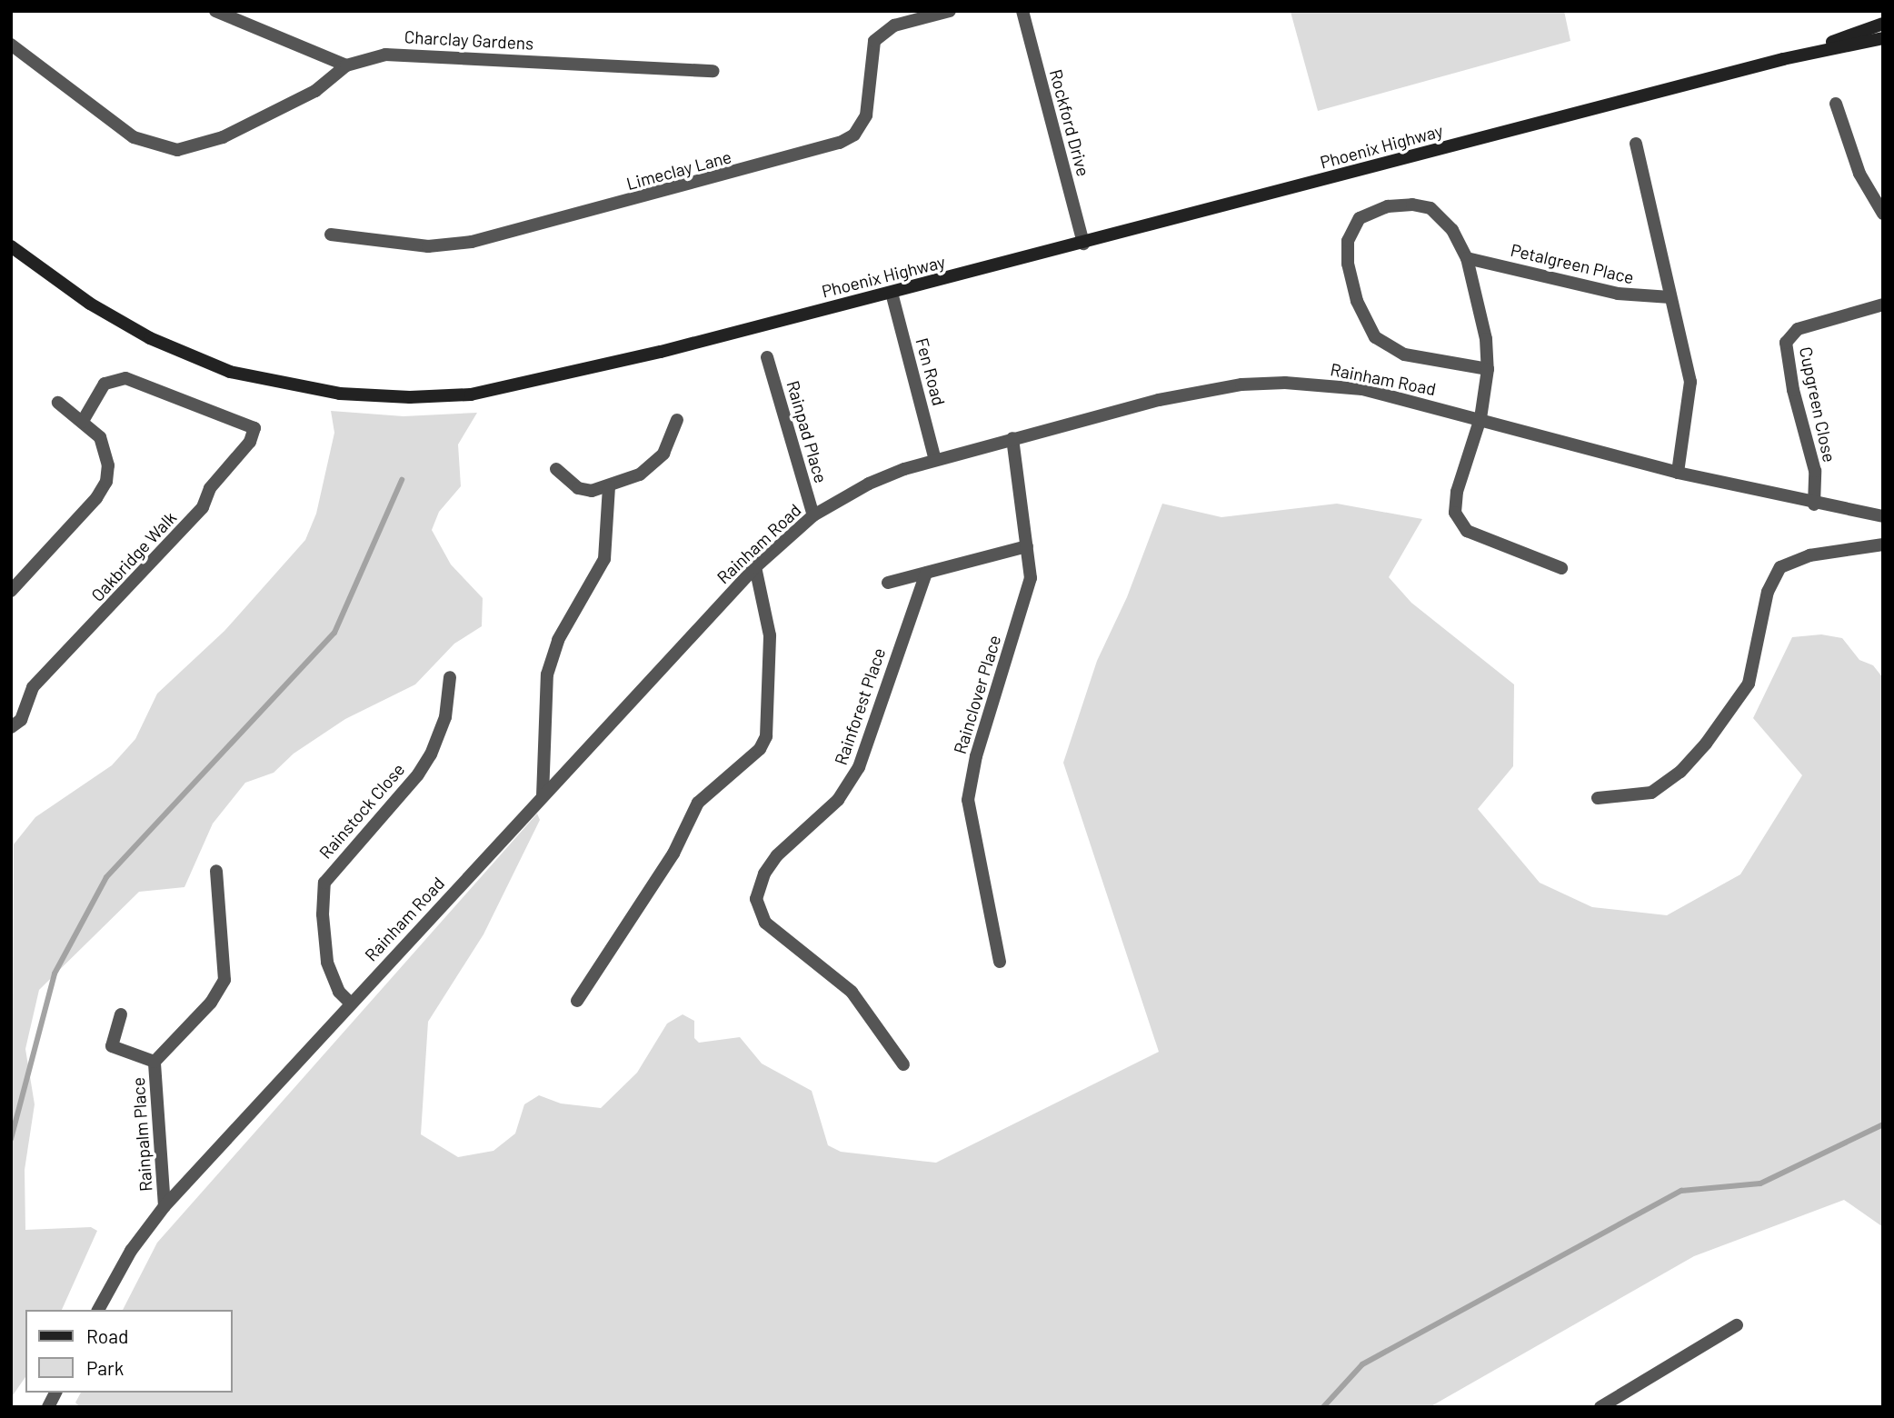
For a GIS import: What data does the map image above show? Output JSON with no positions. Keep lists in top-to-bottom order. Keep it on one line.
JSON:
{"streets":{"main road":["Phoenix Highway"],"street":["Charclay Gardens","Rockford Drive","Limeclay Lane","Petalgreen Place","Fen Road","Rainham Road","Cupgreen Close","Rainpad Place","Oakbridge Walk","Rainclover Place","Rainforest Place","Rainstock Close","Rainpalm Place"]},"crossings":[["Rockford Drive","Phoenix Highway"],["Phoenix Highway","Fen Road"],["Fen Road","Rainham Road"],["Rainham Road","Cupgreen Close"],["Rainham Road","Rainpad Place"],["Rainham Road","Rainclover Place"],["Rainham Road","Rainstock Close"],["Rainham Road","Rainpalm Place"]],"legend":["Road","Park"]}
